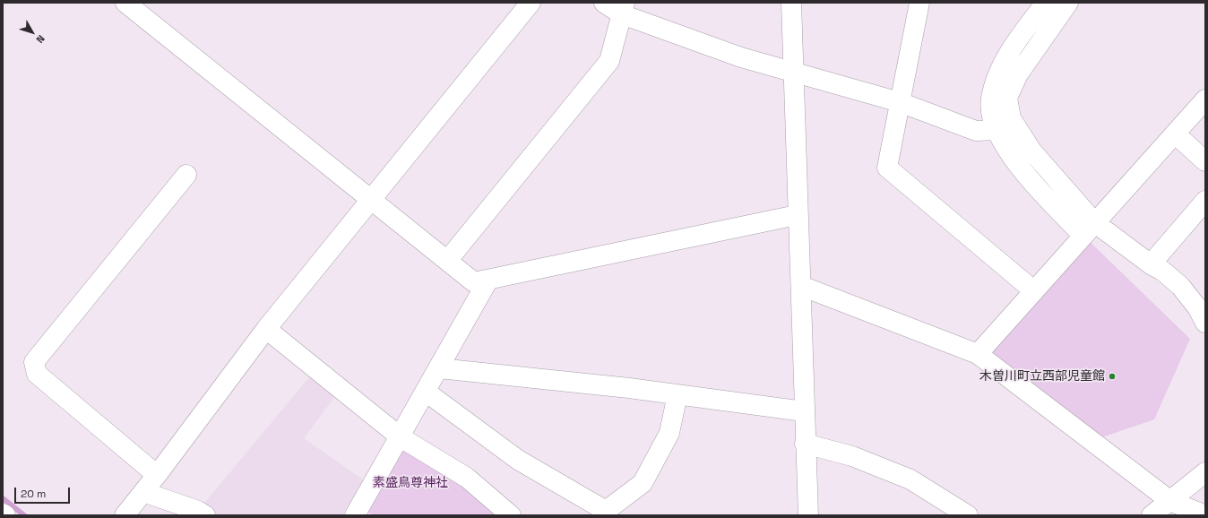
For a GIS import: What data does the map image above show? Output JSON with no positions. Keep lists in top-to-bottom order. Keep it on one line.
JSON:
{"parks":["素盛鳥尊神社"],"places":["木曽川町立西部児童館"],"scale_bar":"20 m","north":"bottom right"}
